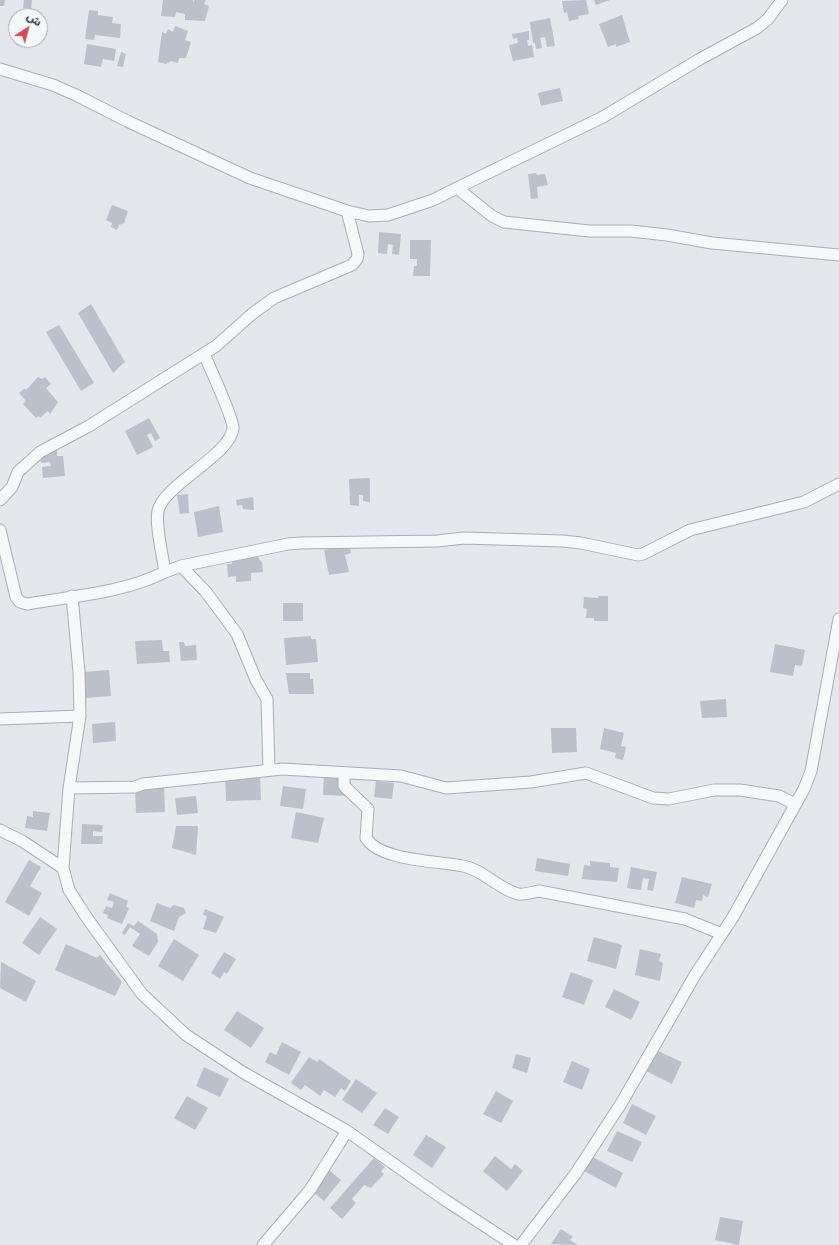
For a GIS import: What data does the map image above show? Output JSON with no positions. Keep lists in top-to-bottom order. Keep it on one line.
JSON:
{"north":"top right"}
